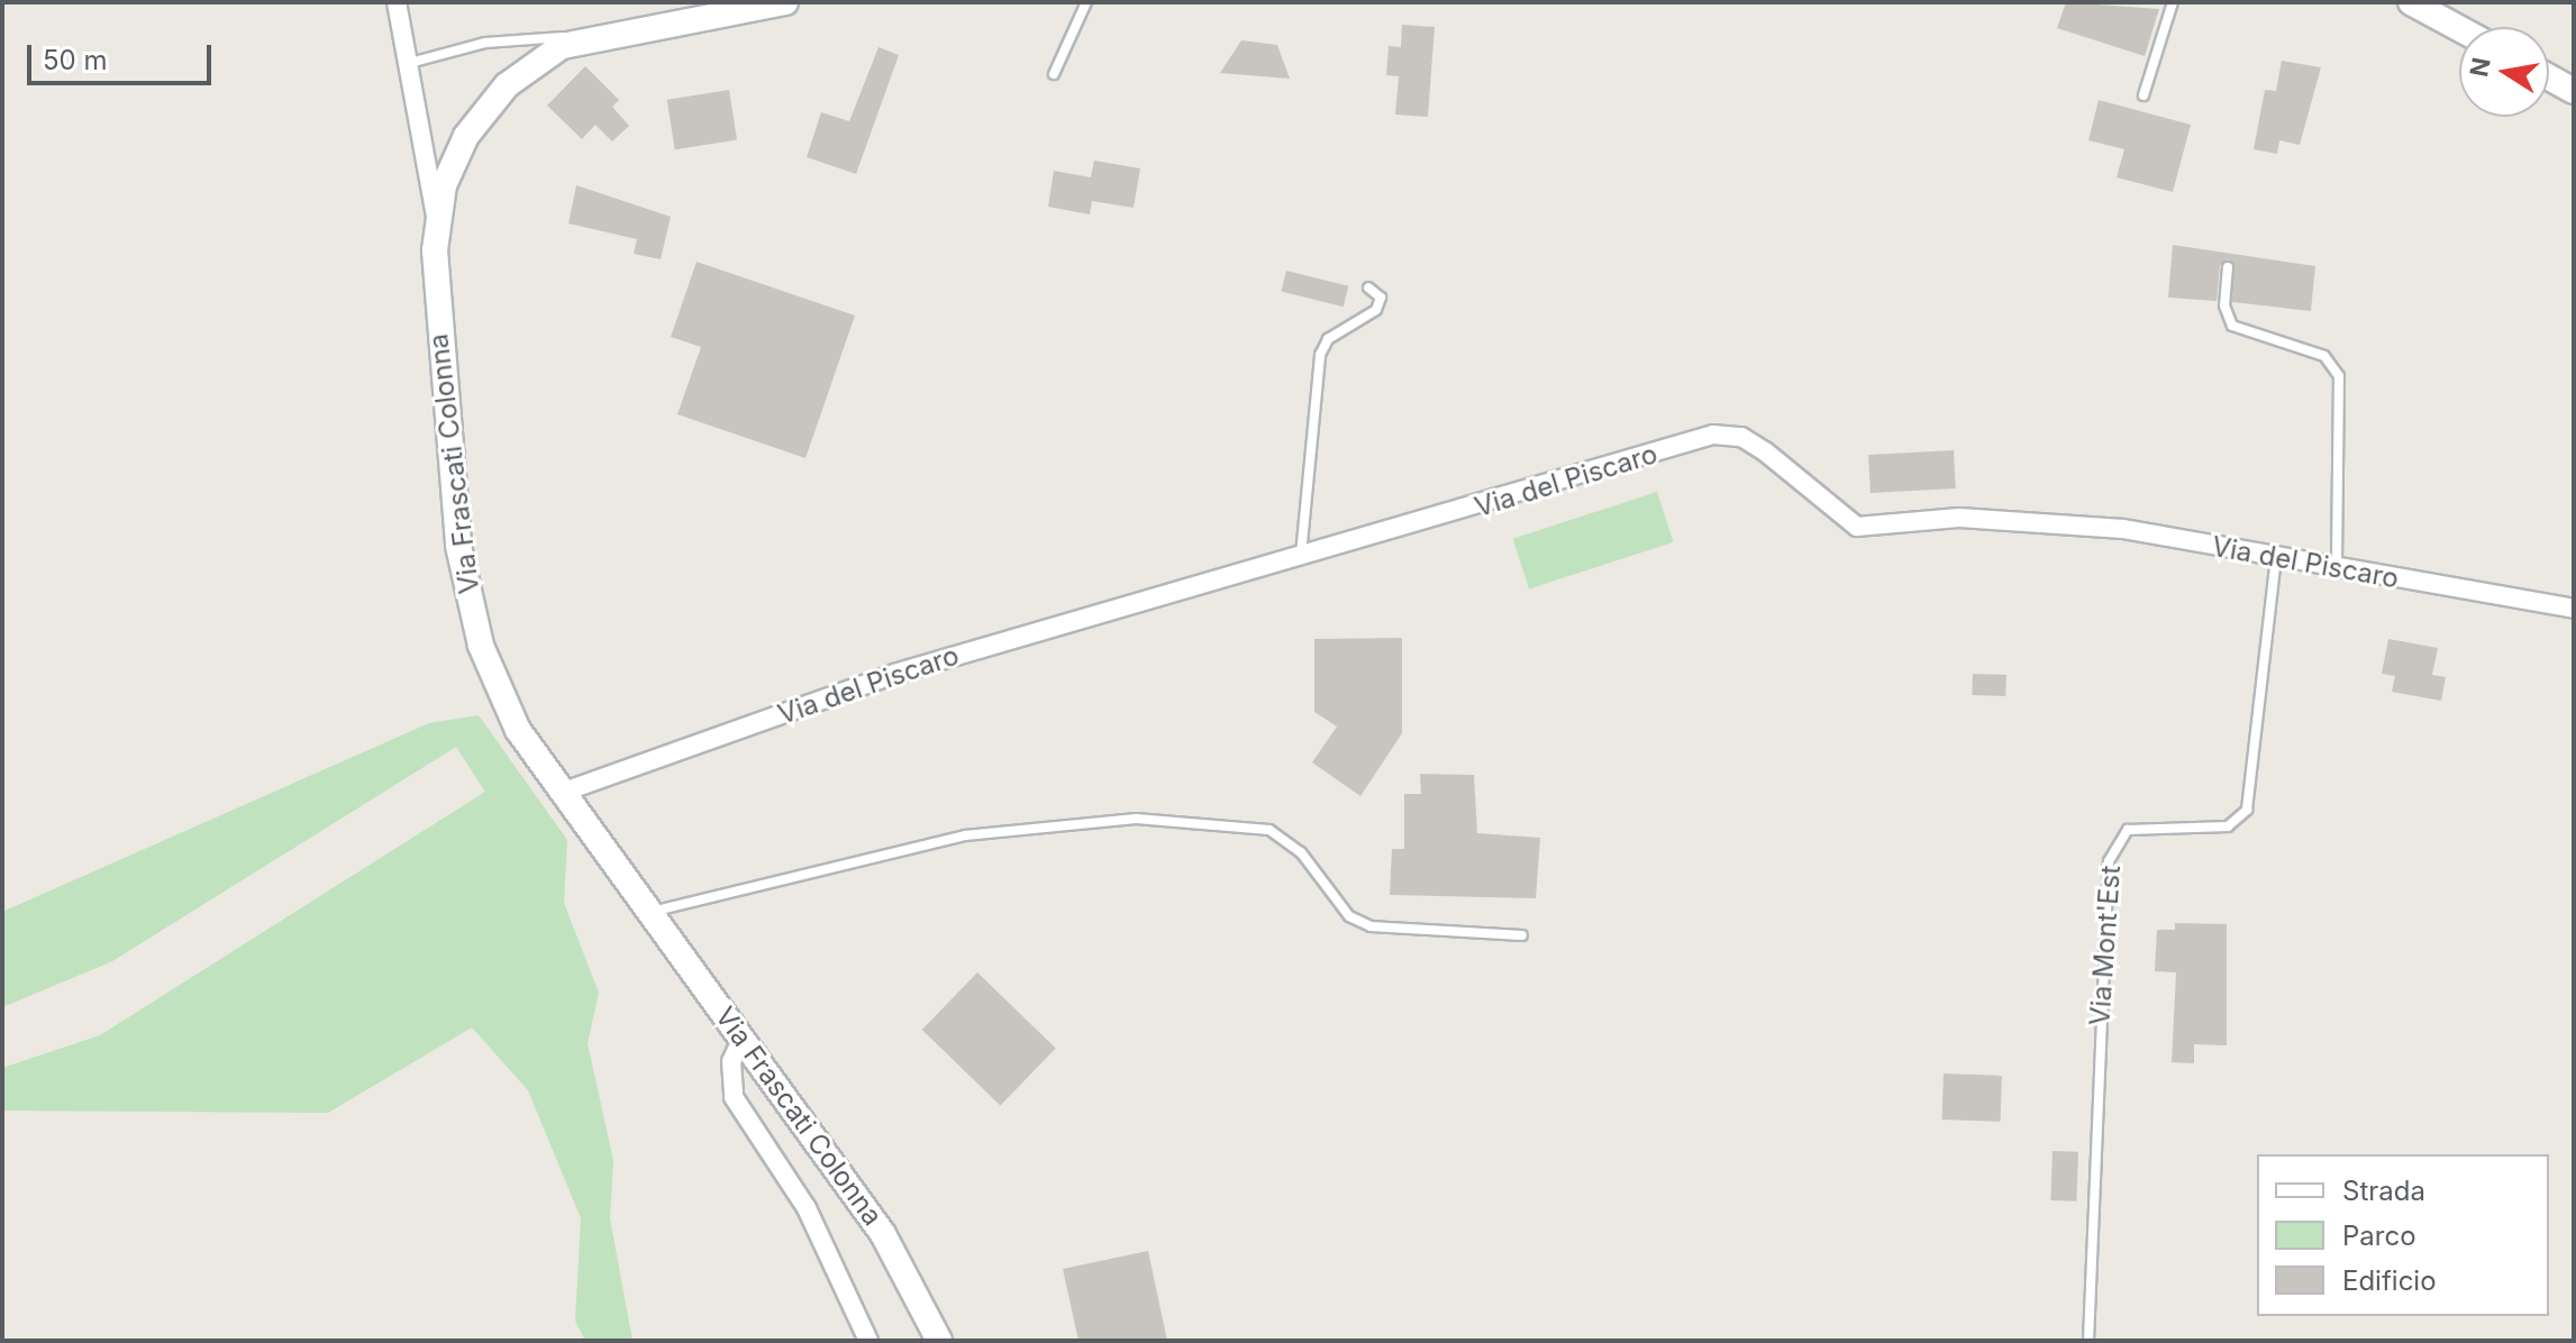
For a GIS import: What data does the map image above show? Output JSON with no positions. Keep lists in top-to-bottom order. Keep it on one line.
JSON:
{"streets":{"street":["Via Frascati Colonna","Via del Piscaro"],"lane":["Via Mont'Est"]},"crossings":[["Via Frascati Colonna","Via del Piscaro"],["Via del Piscaro","Via Mont'Est"]],"legend":["Strada","Parco","Edificio"],"scale_bar":"50 m","north":"left"}
